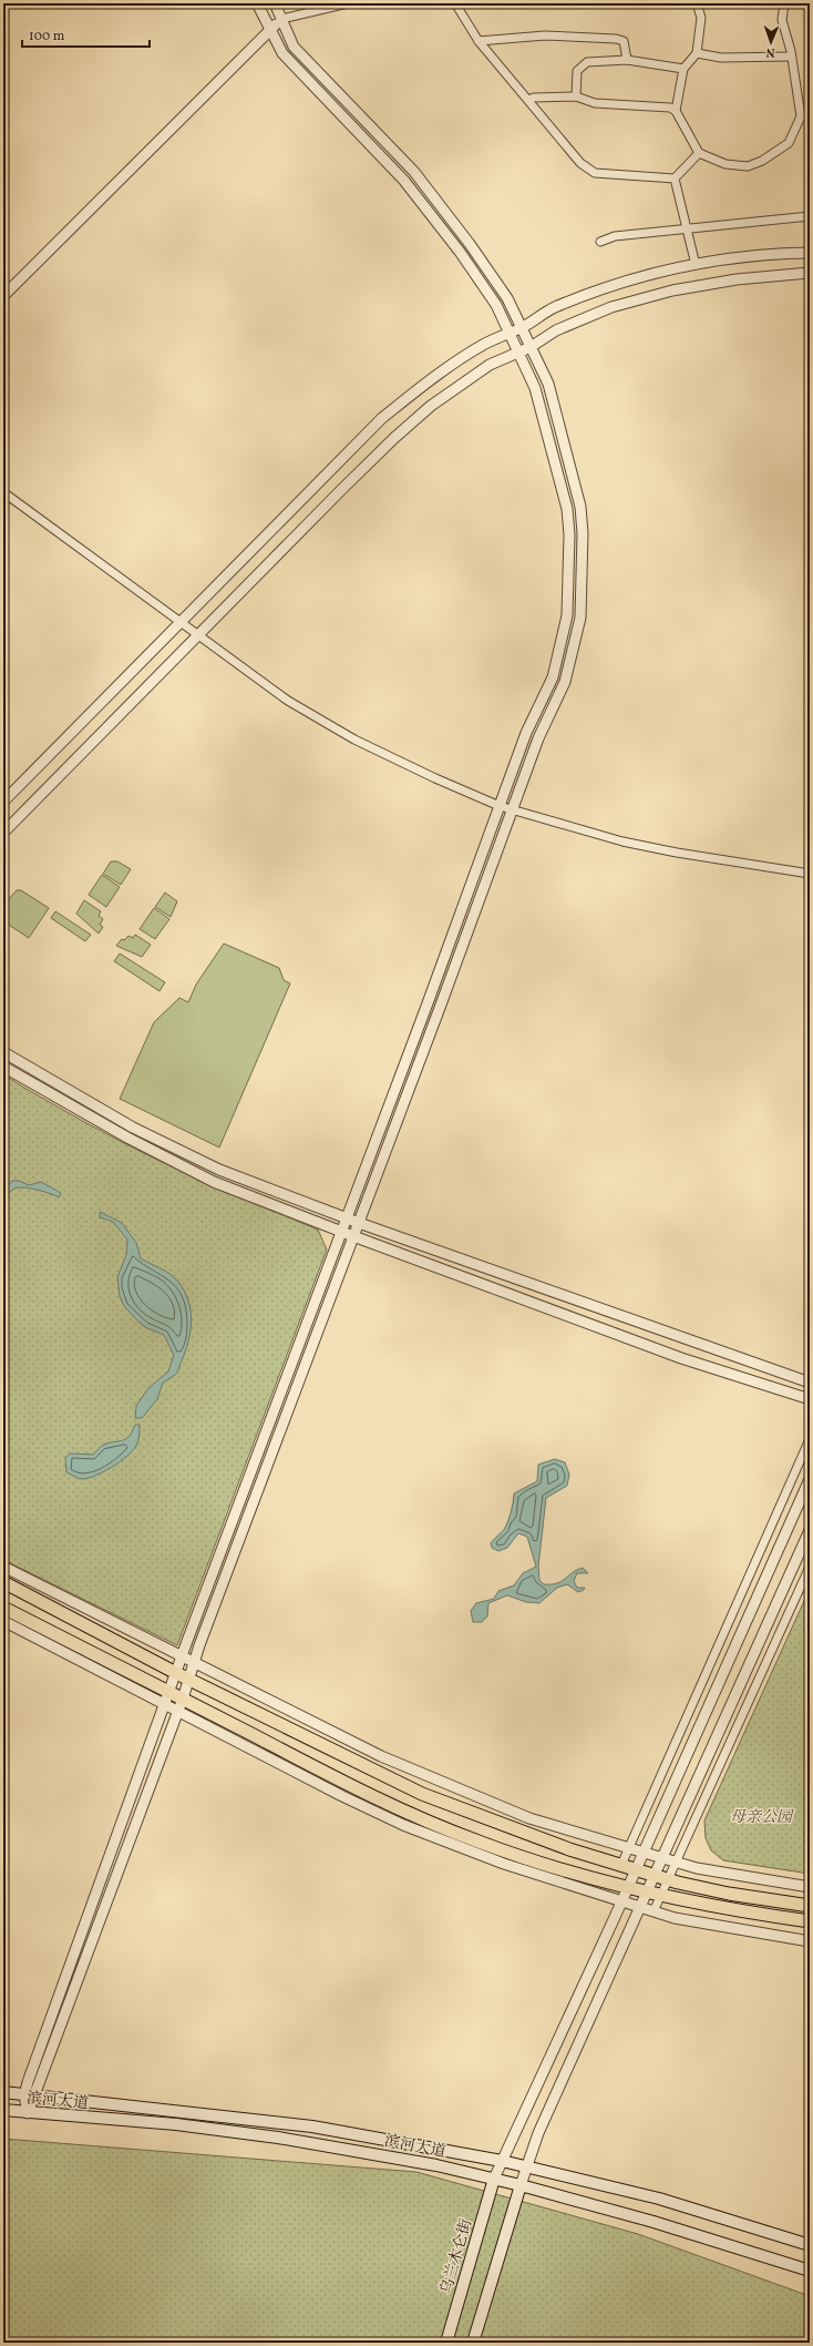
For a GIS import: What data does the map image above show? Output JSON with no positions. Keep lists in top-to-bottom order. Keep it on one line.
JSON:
{"streets":{"main road":["滨河大道","乌兰木仑街"]},"crossings":[["滨河大道","乌兰木仑街"]],"parks":["母亲公园"],"scale_bar":"100 m","north":"bottom"}
